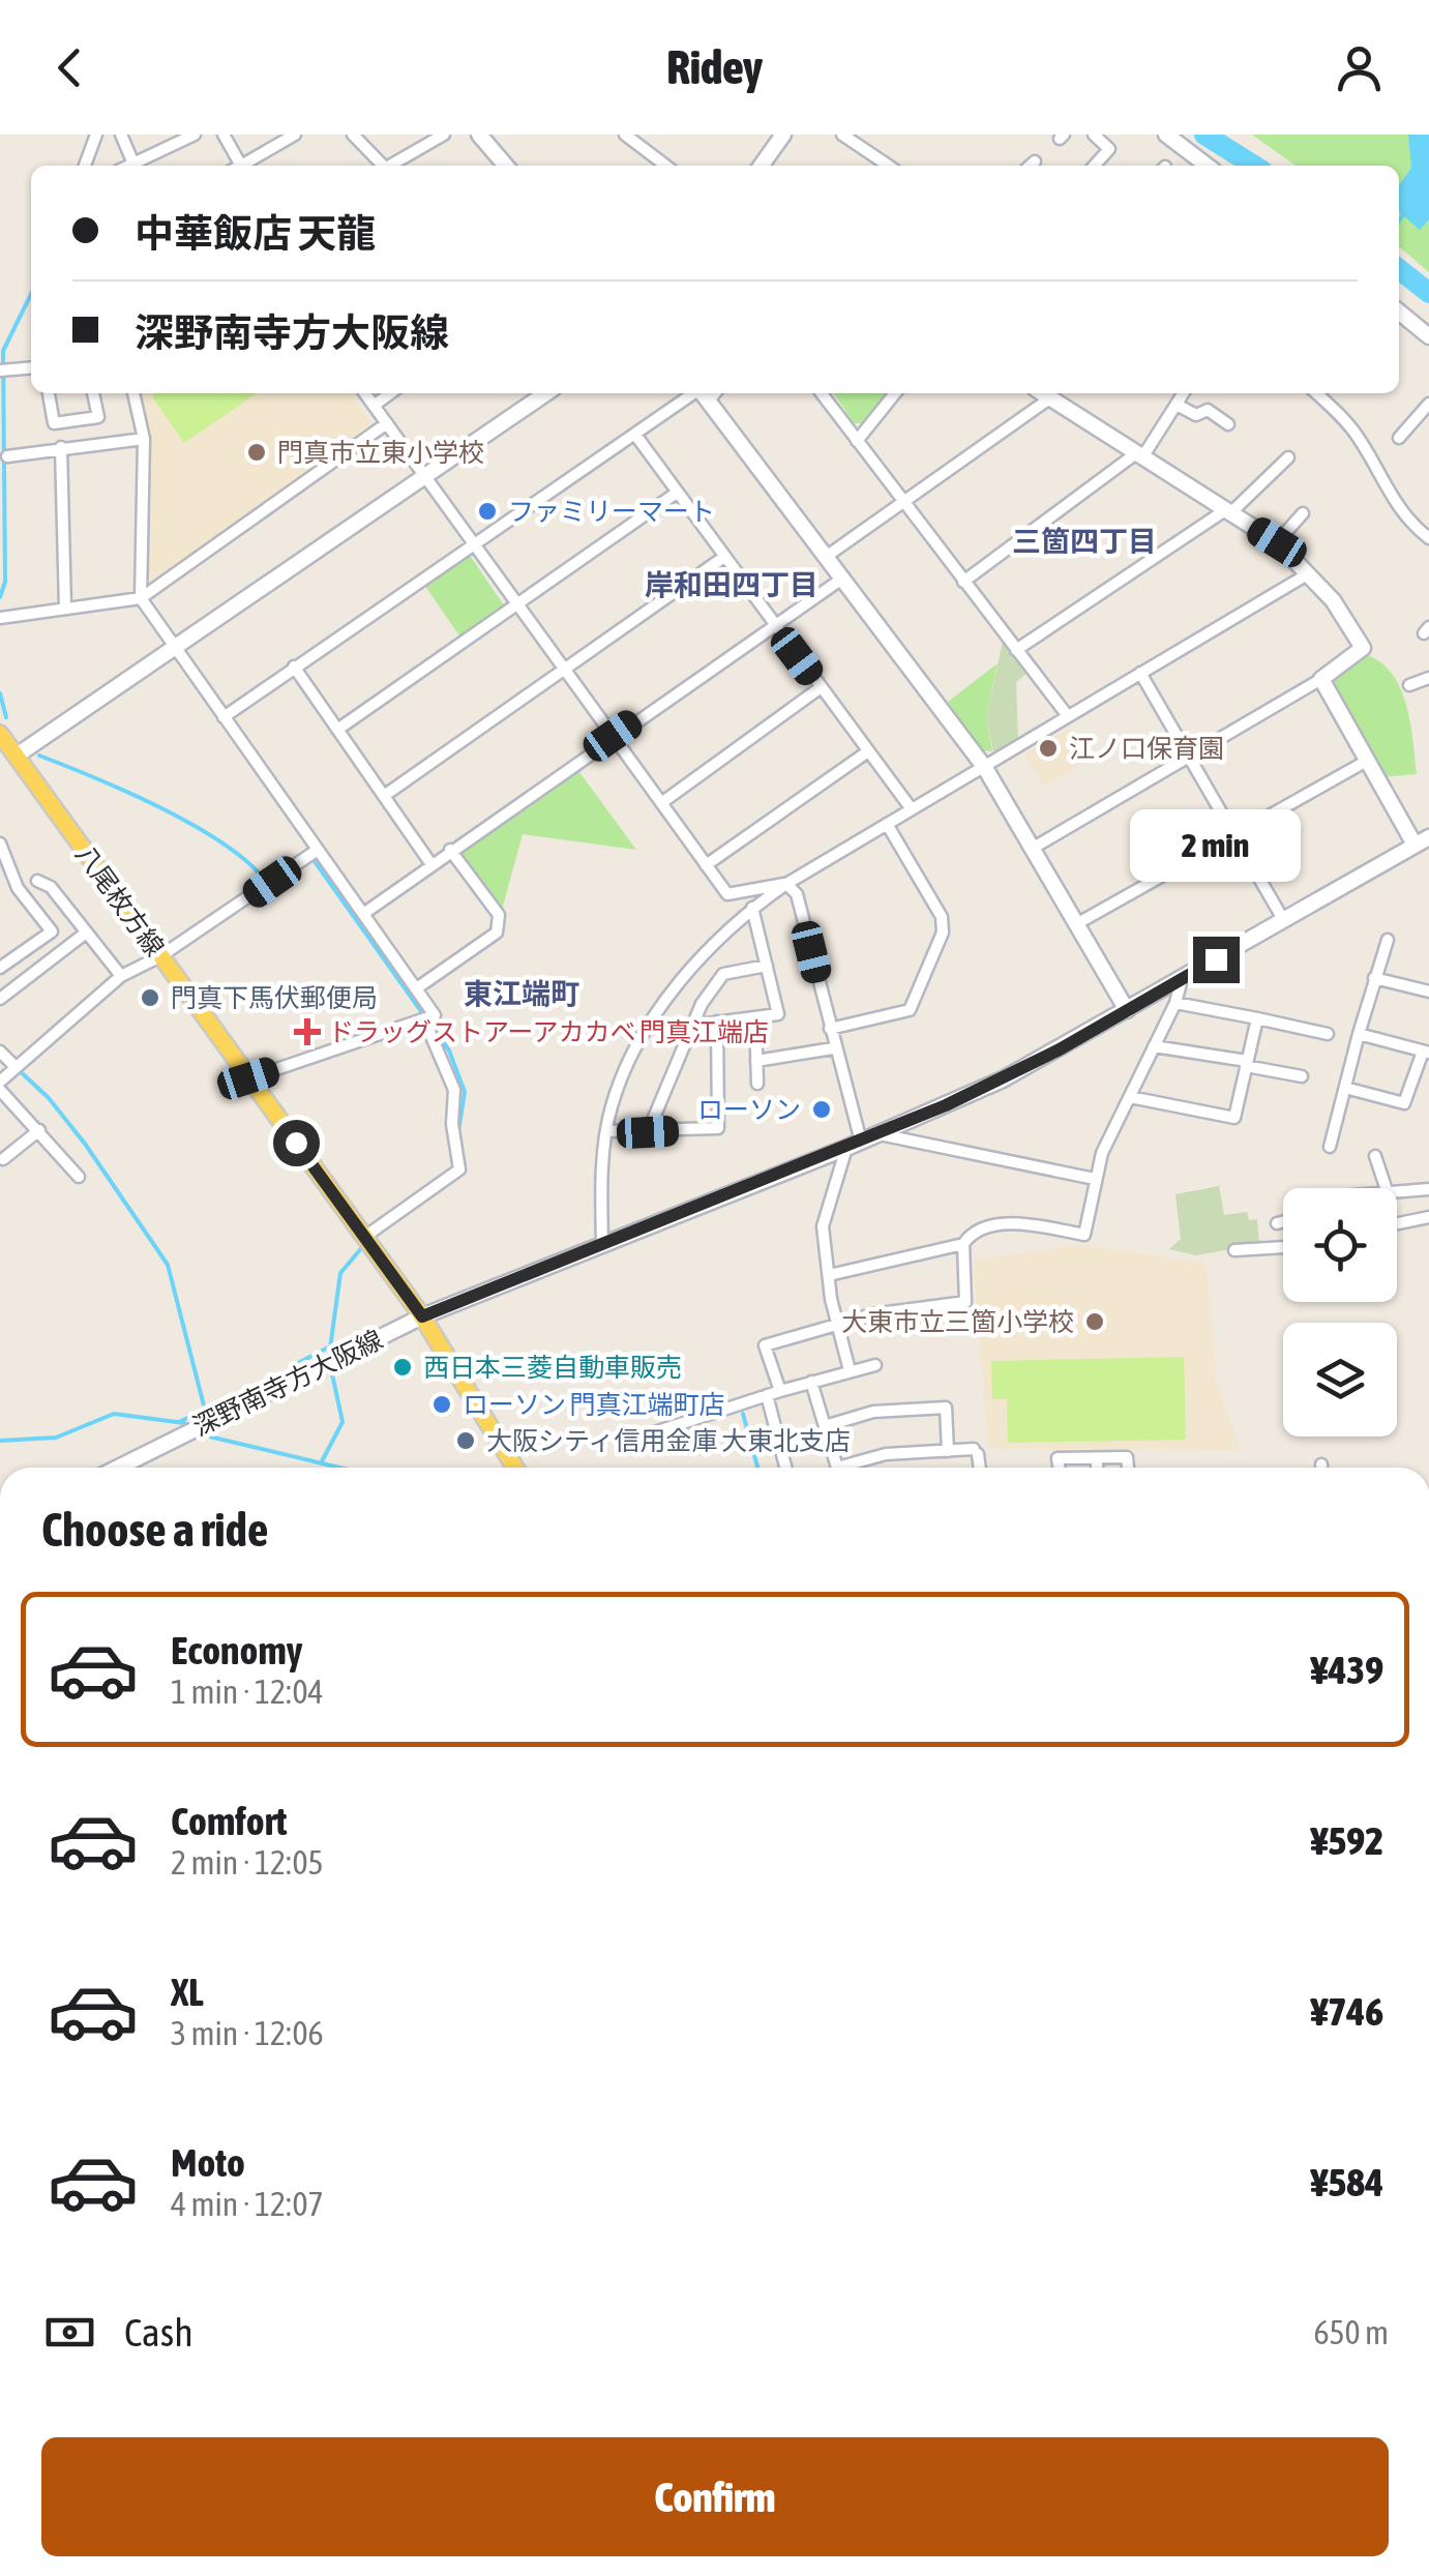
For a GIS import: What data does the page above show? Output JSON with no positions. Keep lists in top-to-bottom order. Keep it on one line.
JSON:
{"streets":{"main road":["八尾枚方線"],"street":["深野南寺方大阪線"]},"crossings":[["八尾枚方線","深野南寺方大阪線"]],"districts":["三箇四丁目","岸和田四丁目","東江端町"],"places":{"other":["門真市立東小学校","ファミリーマート","江ノ口保育園","門真下馬伏郵便局","ローソン","大東市立三箇小学校","西日本三菱自動車販売","ローソン 門真江端町店","大阪シティ信用金庫 大東北支店"],"health":["ドラッグストアーアカカベ 門真江端店"]},"page":{"header":"Ridey","banner":["中華飯店 天龍","深野南寺方大阪線"],"bubble":"2 min","heading":"Choose a ride","list":[{"name":"Economy","note":"1 min · 12:04","value":"¥439"},{"name":"Comfort","note":"2 min · 12:05","value":"¥592"},{"name":"XL","note":"3 min · 12:06","value":"¥746"},{"name":"Moto","note":"4 min · 12:07","value":"¥584"}],"pay":["Cash","650 m"],"buttons":"Confirm"}}
